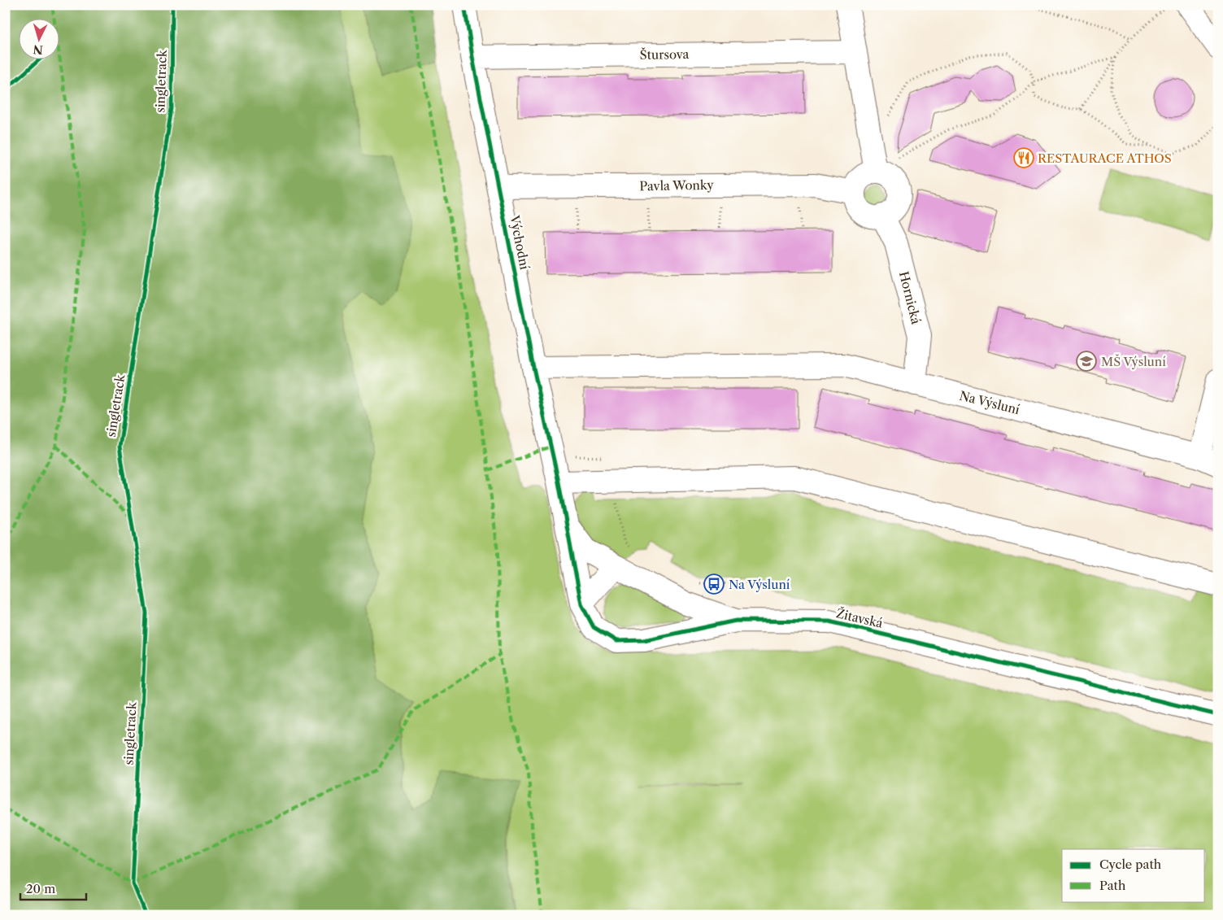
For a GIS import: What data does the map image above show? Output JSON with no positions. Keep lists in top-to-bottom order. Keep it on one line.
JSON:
{"streets":{"street":["Štursova","Pavla Wonky","Východní","Hornická","Na Výsluní","Žitavská"],"cycle path":["singletrack"]},"crossings":[["Štursova","Východní"],["Pavla Wonky","Východní"],["Pavla Wonky","Hornická"],["Východní","Na Výsluní"],["Východní","Žitavská"],["Hornická","Na Výsluní"]],"places":{"restaurant":["RESTAURACE ATHOS"],"school or university":["MŠ Výsluní"],"bus stop":["Na Výsluní"]},"legend":["Cycle path","Path"],"scale_bar":"20 m","north":"bottom"}
